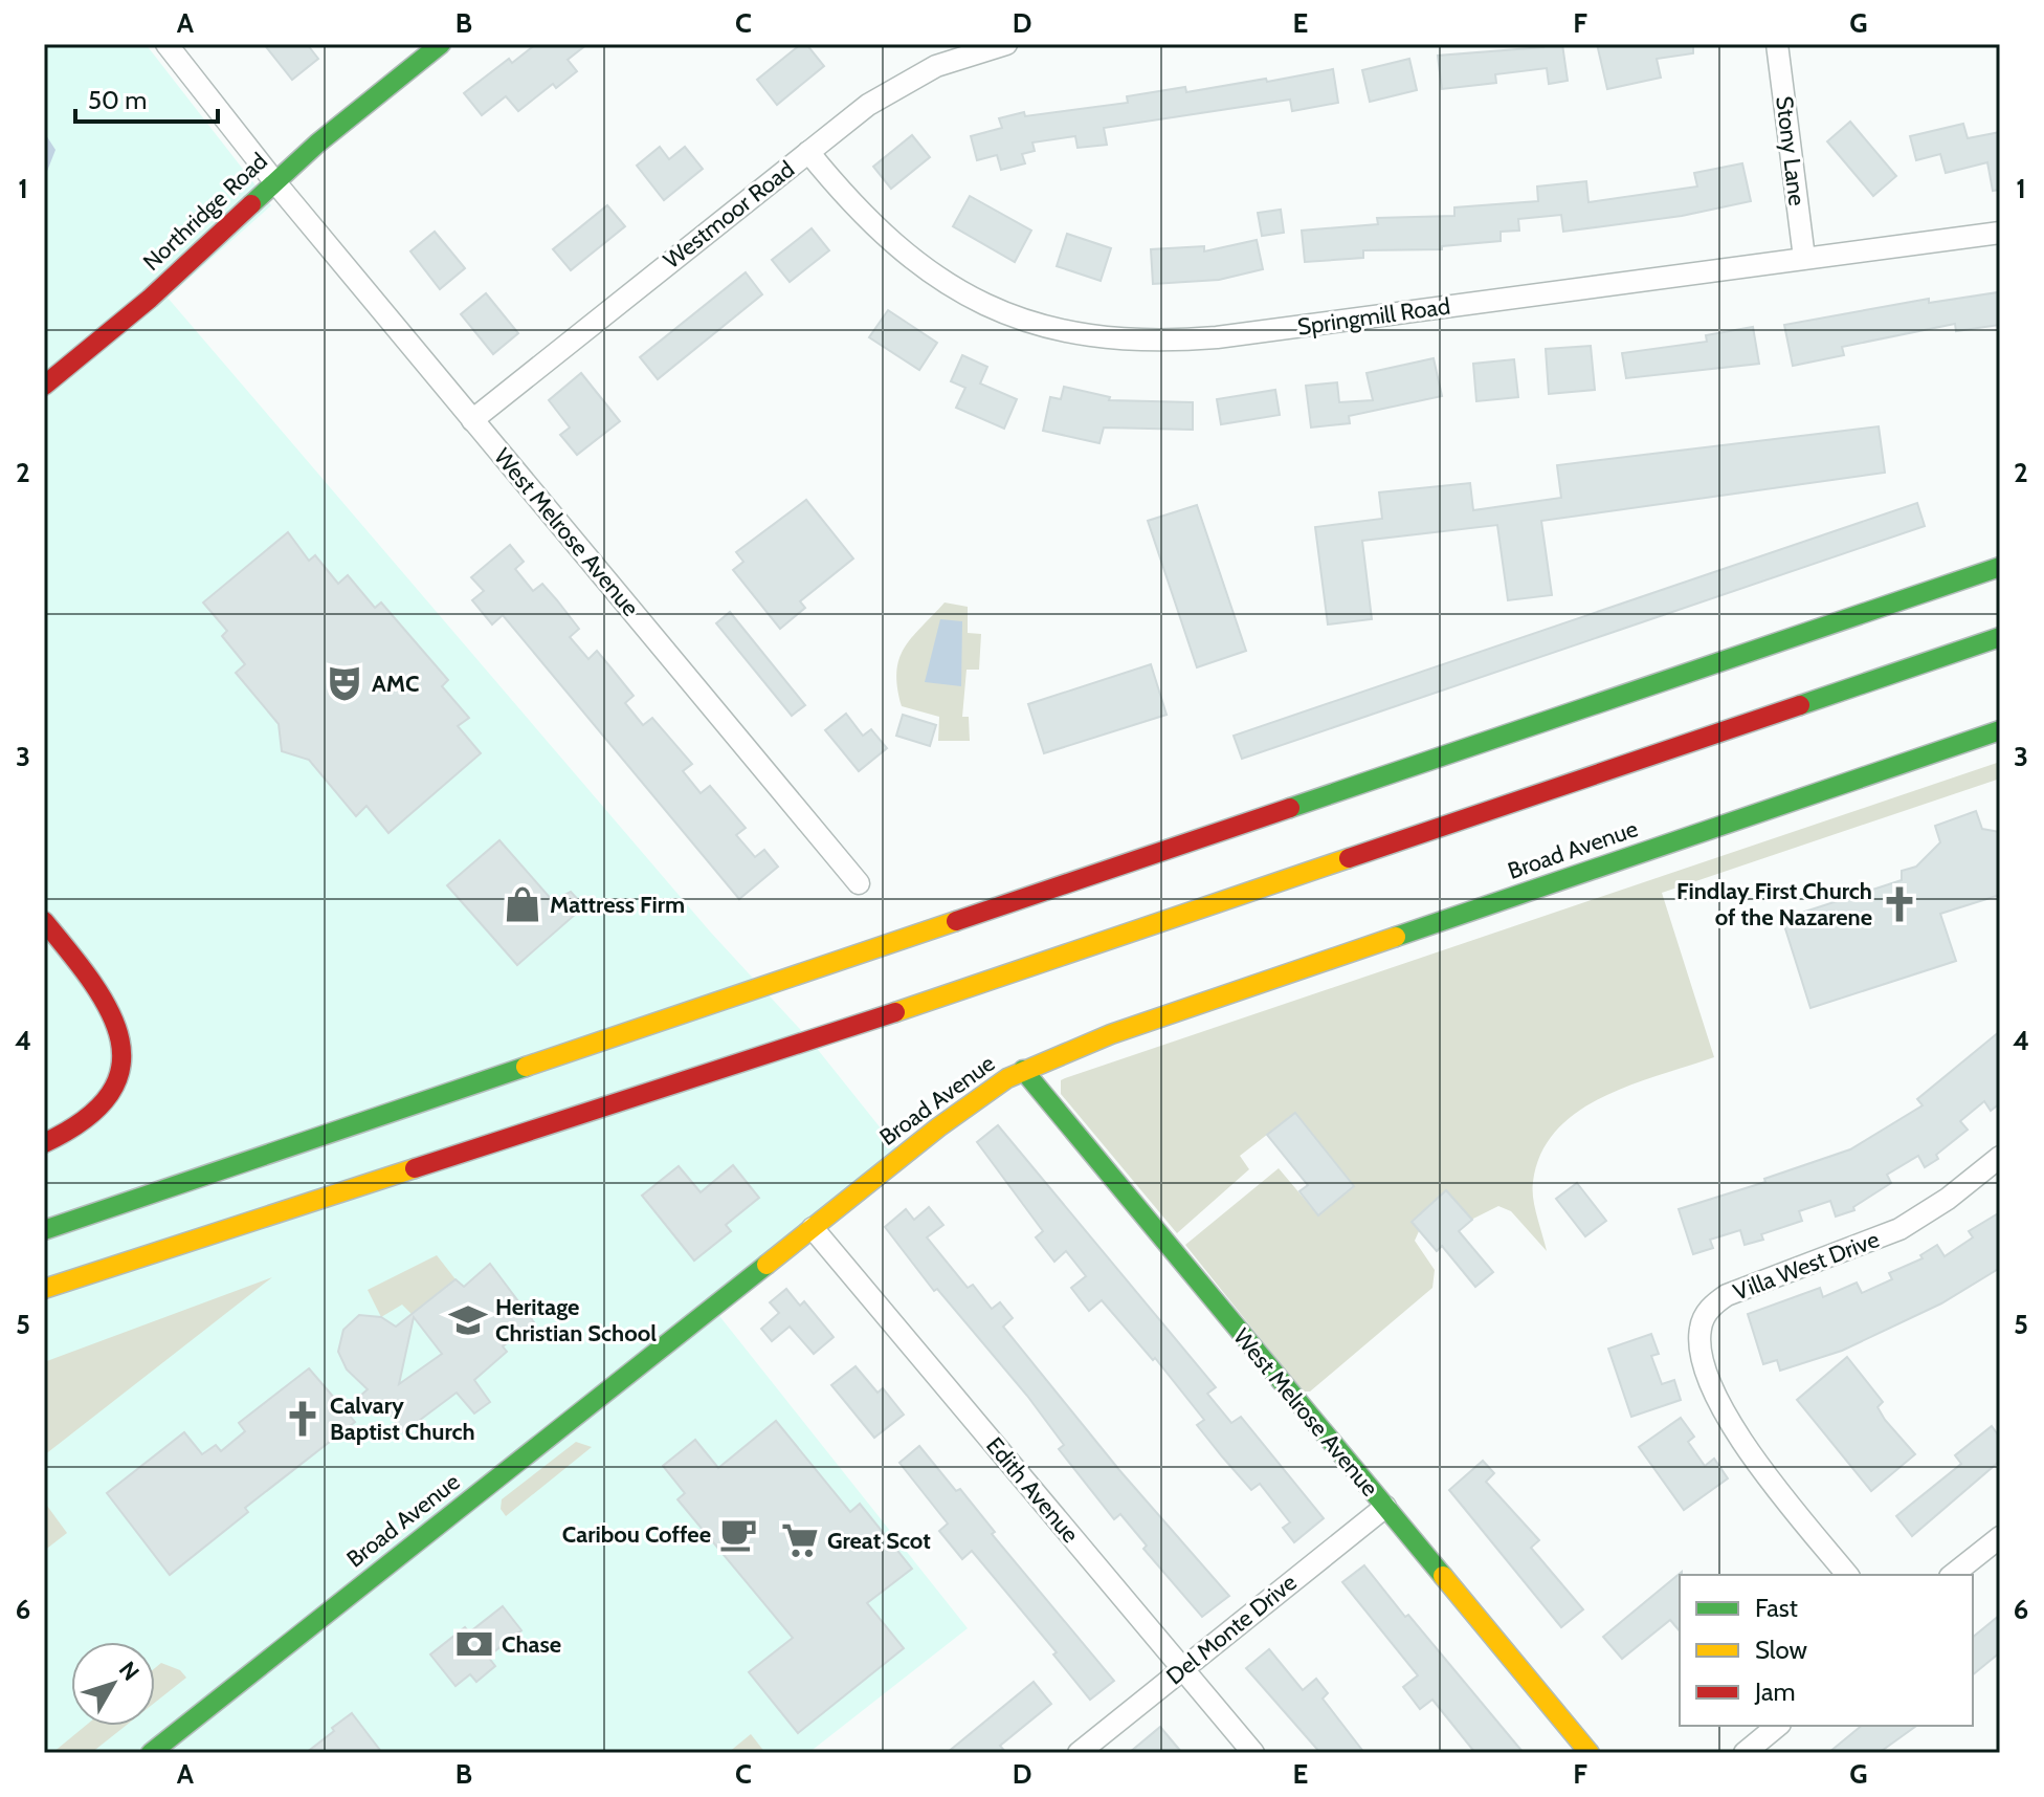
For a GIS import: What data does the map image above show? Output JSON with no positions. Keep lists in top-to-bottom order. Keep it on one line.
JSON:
{"streets":{"main road":["Northridge Road","West Melrose Avenue","Broad Avenue"],"street":["Stony Lane","Westmoor Road","Springmill Road","Villa West Drive","Edith Avenue","Del Monte Drive"]},"crossings":[["Stony Lane","Springmill Road"],["Northridge Road","West Melrose Avenue"],["Westmoor Road","Springmill Road"],["Westmoor Road","West Melrose Avenue"],["West Melrose Avenue","Broad Avenue"],["West Melrose Avenue","Del Monte Drive"],["Broad Avenue","Edith Avenue"],["Edith Avenue","Del Monte Drive"]],"places":{"theatre":["AMC"],"shop":["Mattress Firm"],"church":["Findlay First Church of the Nazarene","Calvary Baptist Church"],"school or university":["Heritage Christian School"],"cafe":["Caribou Coffee"],"supermarket":["Great Scot"],"bank":["Chase"]},"legend":["Fast","Slow","Jam"],"scale_bar":"50 m","north":"top right","grid":{"columns":["A","B","C","D","E","F","G"],"rows":["1","2","3","4","5","6"]}}
